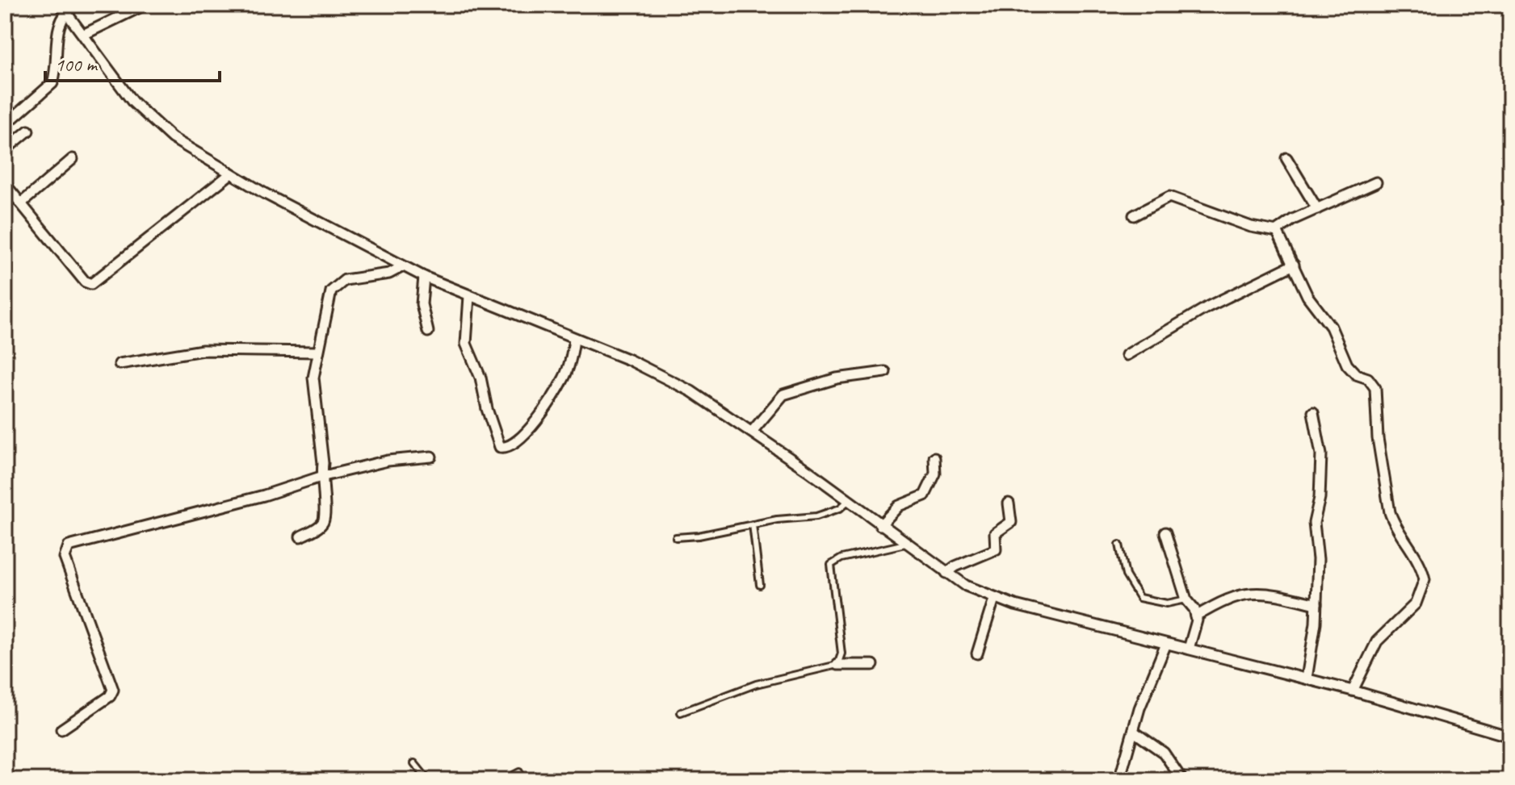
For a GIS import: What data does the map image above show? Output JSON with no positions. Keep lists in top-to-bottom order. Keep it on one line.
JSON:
{"scale_bar":"100 m"}
